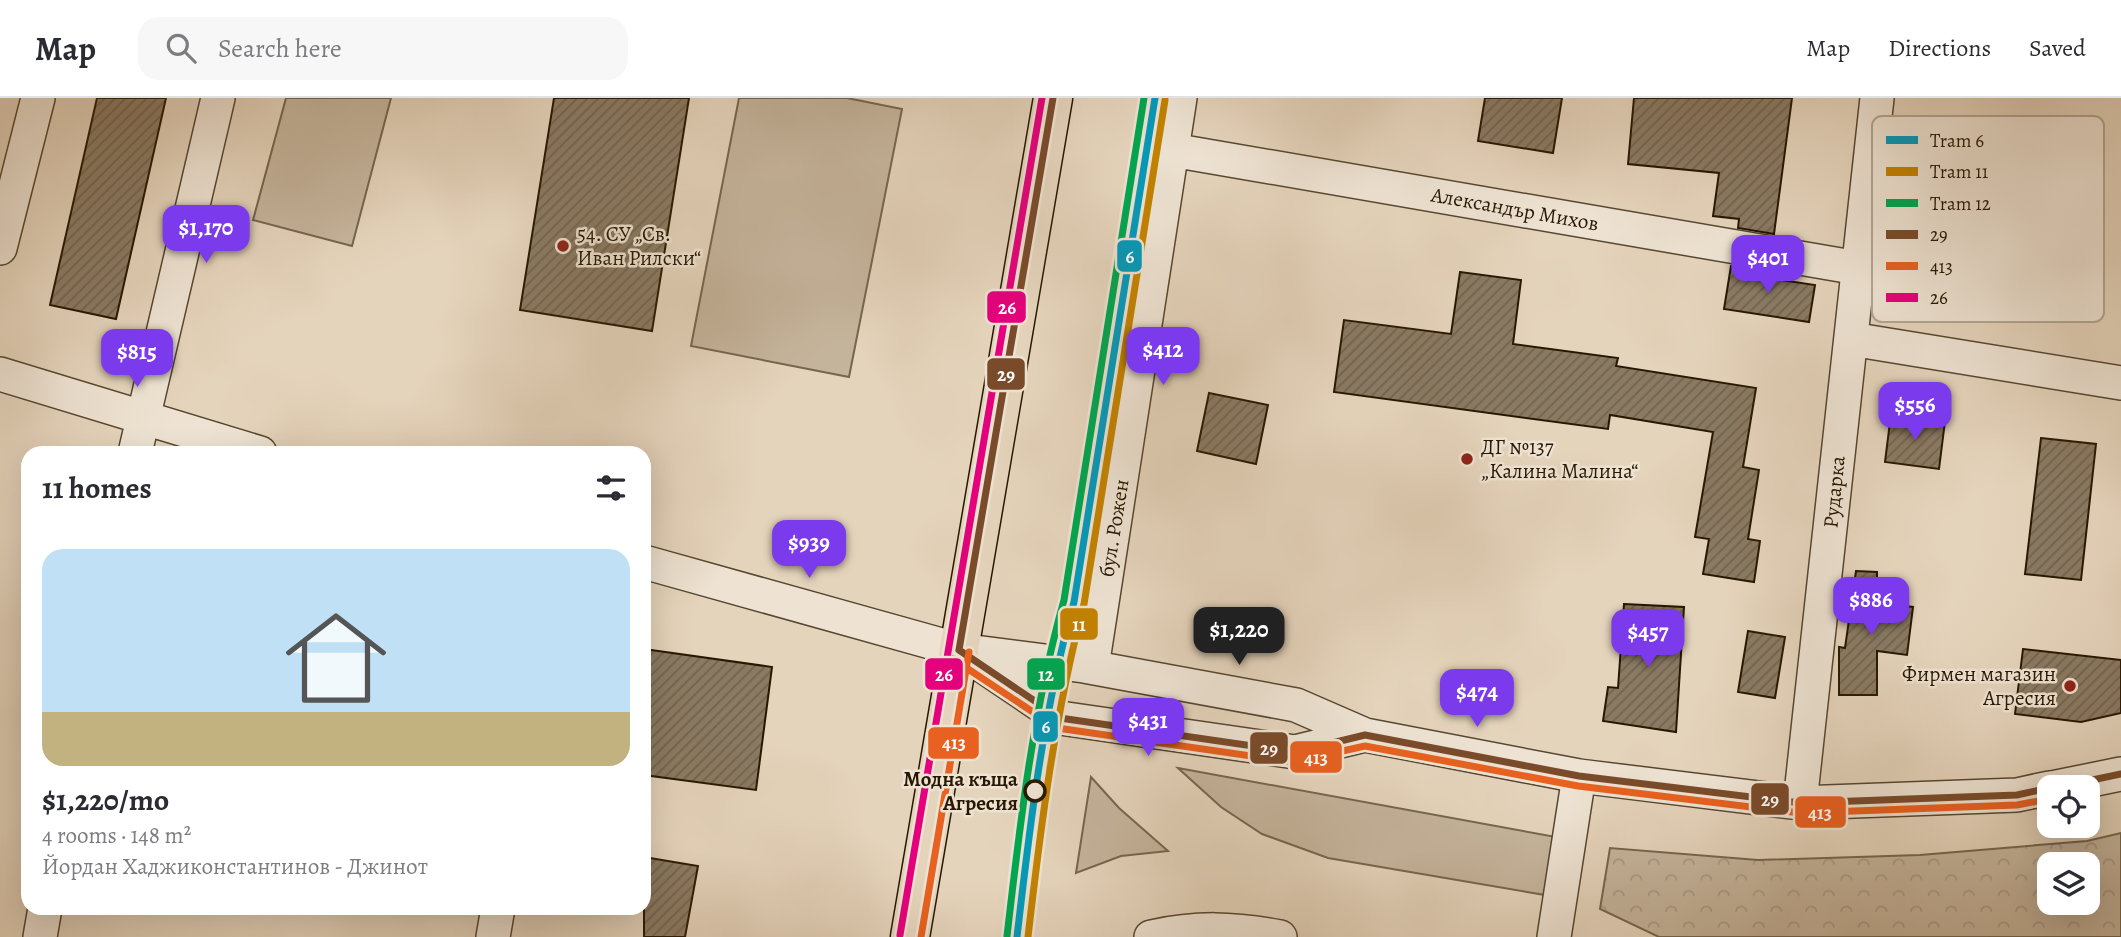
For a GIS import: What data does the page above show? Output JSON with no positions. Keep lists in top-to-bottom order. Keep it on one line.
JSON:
{"streets":{"street":["Александър Михов","Рударка","бул. Рожен"]},"crossings":[["Александър Михов","Рударка"],["Александър Михов","бул. Рожен"]],"places":["54. СУ „Св. Иван Рилски“","ДГ №137 „Калина Малина“","Фирмен магазин Агресия","Модна къща Агресия"],"lines":["tram line 6","tram line 12","transit line 29","transit line 26","tram line 11","transit line 413"],"legend":["Tram 6","Tram 11","Tram 12","29","413","26"],"page":{"header":"Map","search":"Search here","nav":["Map","Directions","Saved"],"price":["$1,170","$401","$412","$815","$556","$939","$886","$1,220","$457","$474","$431"],"heading":"11 homes","list":[{"name":"$1,220/mo","note":"4 rooms · 148 m² · Йордан Хаджиконстантинов - Джинот"}]}}
